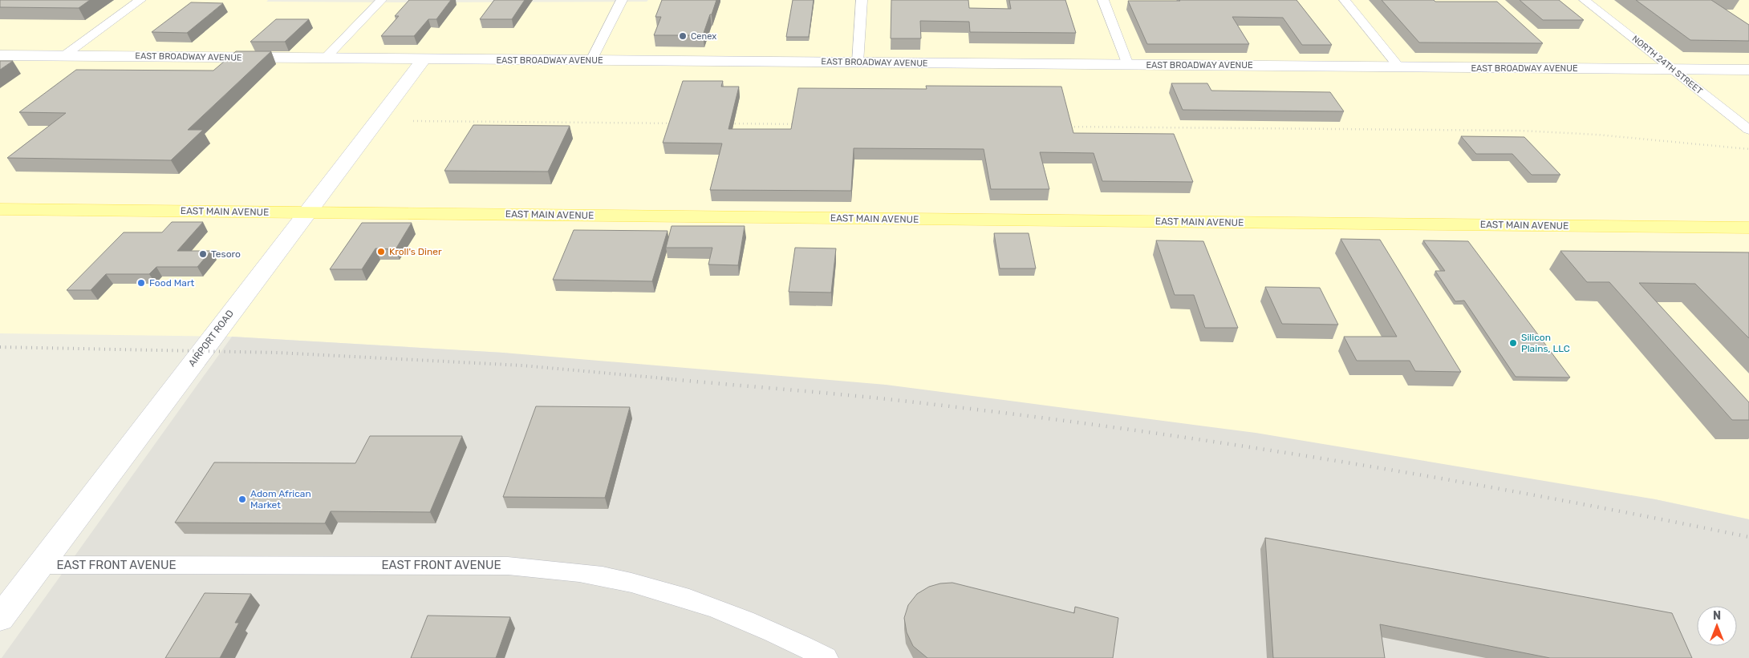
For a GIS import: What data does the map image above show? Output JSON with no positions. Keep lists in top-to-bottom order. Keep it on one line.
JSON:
{"streets":{"main road":["EAST MAIN AVENUE"],"street":["EAST BROADWAY AVENUE","NORTH 24TH STREET","AIRPORT ROAD","EAST FRONT AVENUE"]},"crossings":[["EAST BROADWAY AVENUE","NORTH 24TH STREET"],["EAST BROADWAY AVENUE","AIRPORT ROAD"],["EAST MAIN AVENUE","AIRPORT ROAD"],["AIRPORT ROAD","EAST FRONT AVENUE"]],"places":["Cenex","Kroll's Diner","Tesoro","Food Mart","Silicon Plains, LLC","Adom African Market"],"north":"top"}
